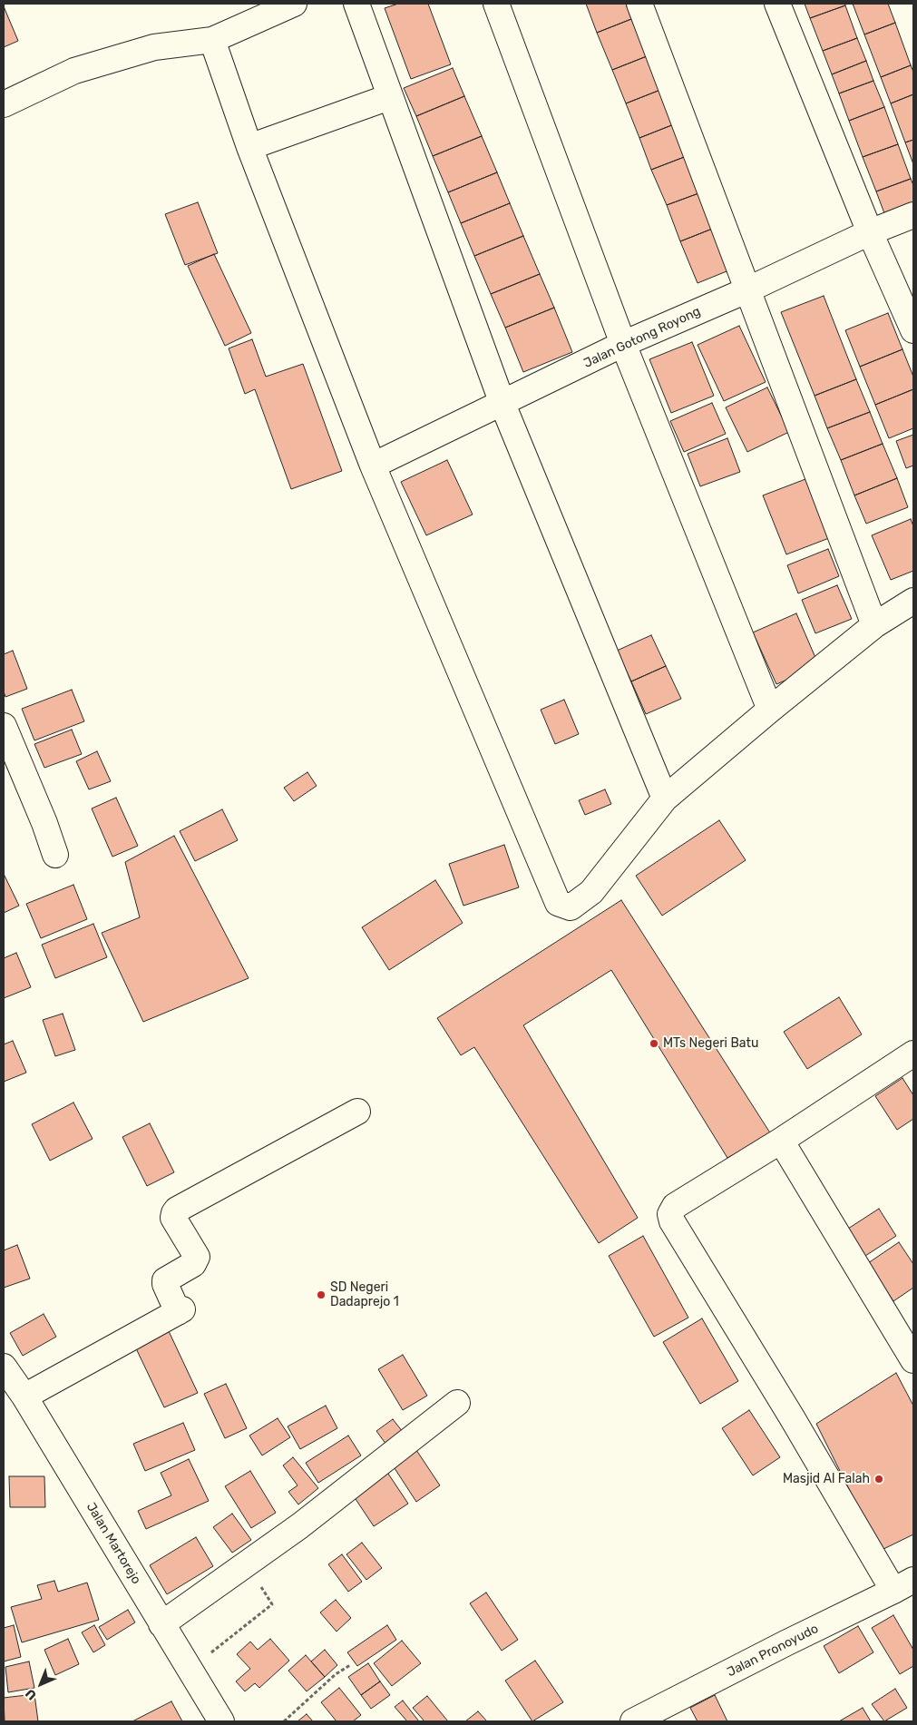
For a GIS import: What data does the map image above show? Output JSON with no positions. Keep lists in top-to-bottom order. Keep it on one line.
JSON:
{"streets":{"street":["Jalan Gotong Royong","Jalan Martorejo","Jalan Pronoyudo"]},"places":["MTs Negeri Batu","SD Negeri Dadaprejo 1","Masjid Al Falah"],"north":"bottom left"}
